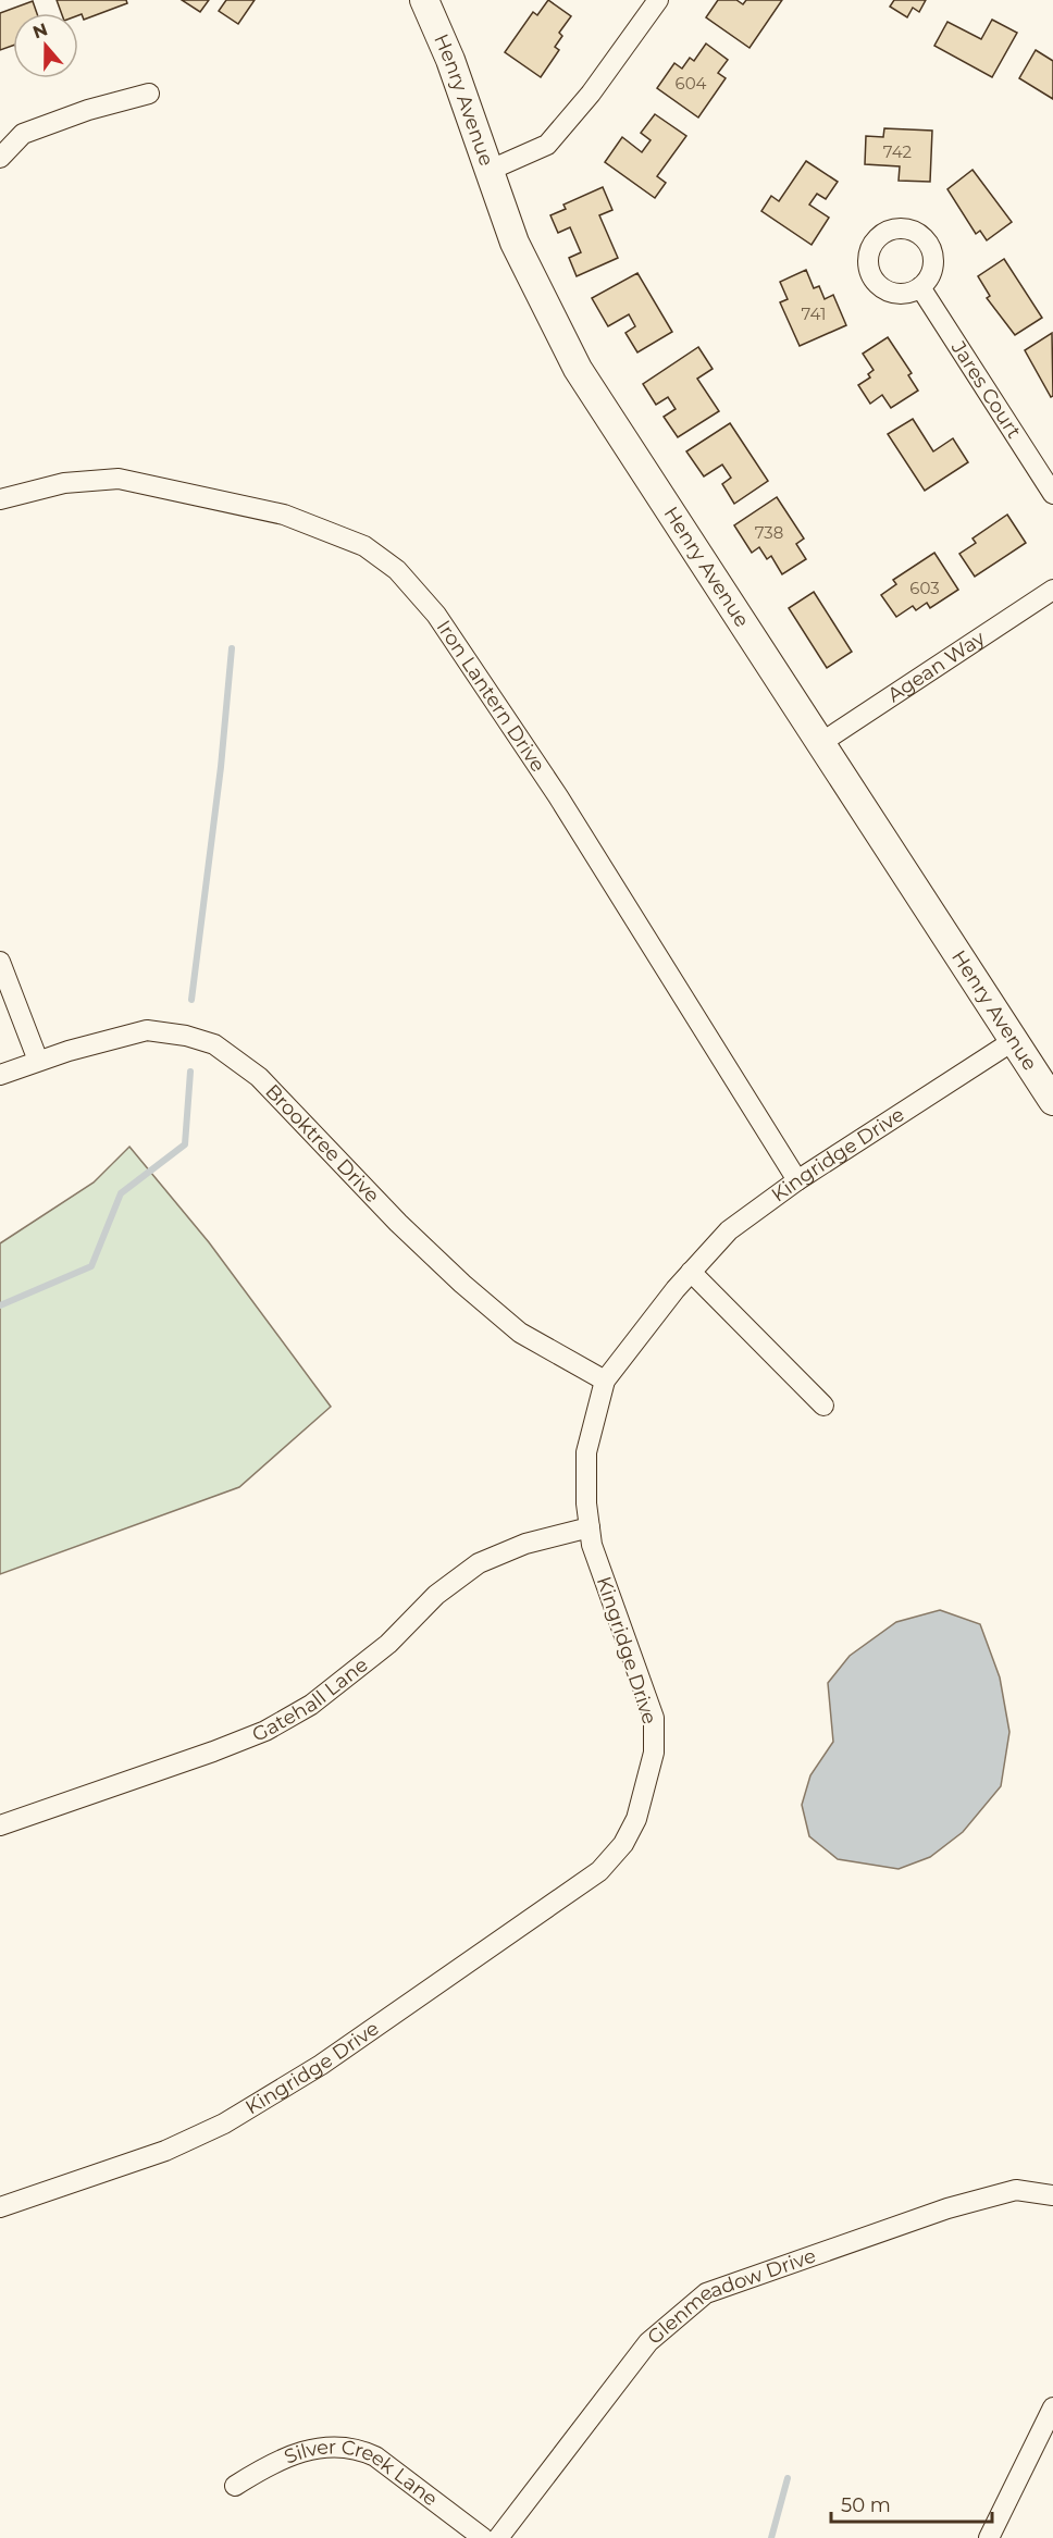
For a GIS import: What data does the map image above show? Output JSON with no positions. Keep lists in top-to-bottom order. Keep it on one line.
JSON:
{"streets":{"street":["Henry Avenue","Jares Court","Agean Way","Iron Lantern Drive","Brooktree Drive","Kingridge Drive","Gatehall Lane","Glenmeadow Drive","Silver Creek Lane"]},"crossings":[["Henry Avenue","Agean Way"],["Henry Avenue","Kingridge Drive"],["Iron Lantern Drive","Kingridge Drive"],["Brooktree Drive","Kingridge Drive"],["Kingridge Drive","Gatehall Lane"]],"house_numbers":["604","742","741","738","603"],"scale_bar":"50 m","north":"top"}
